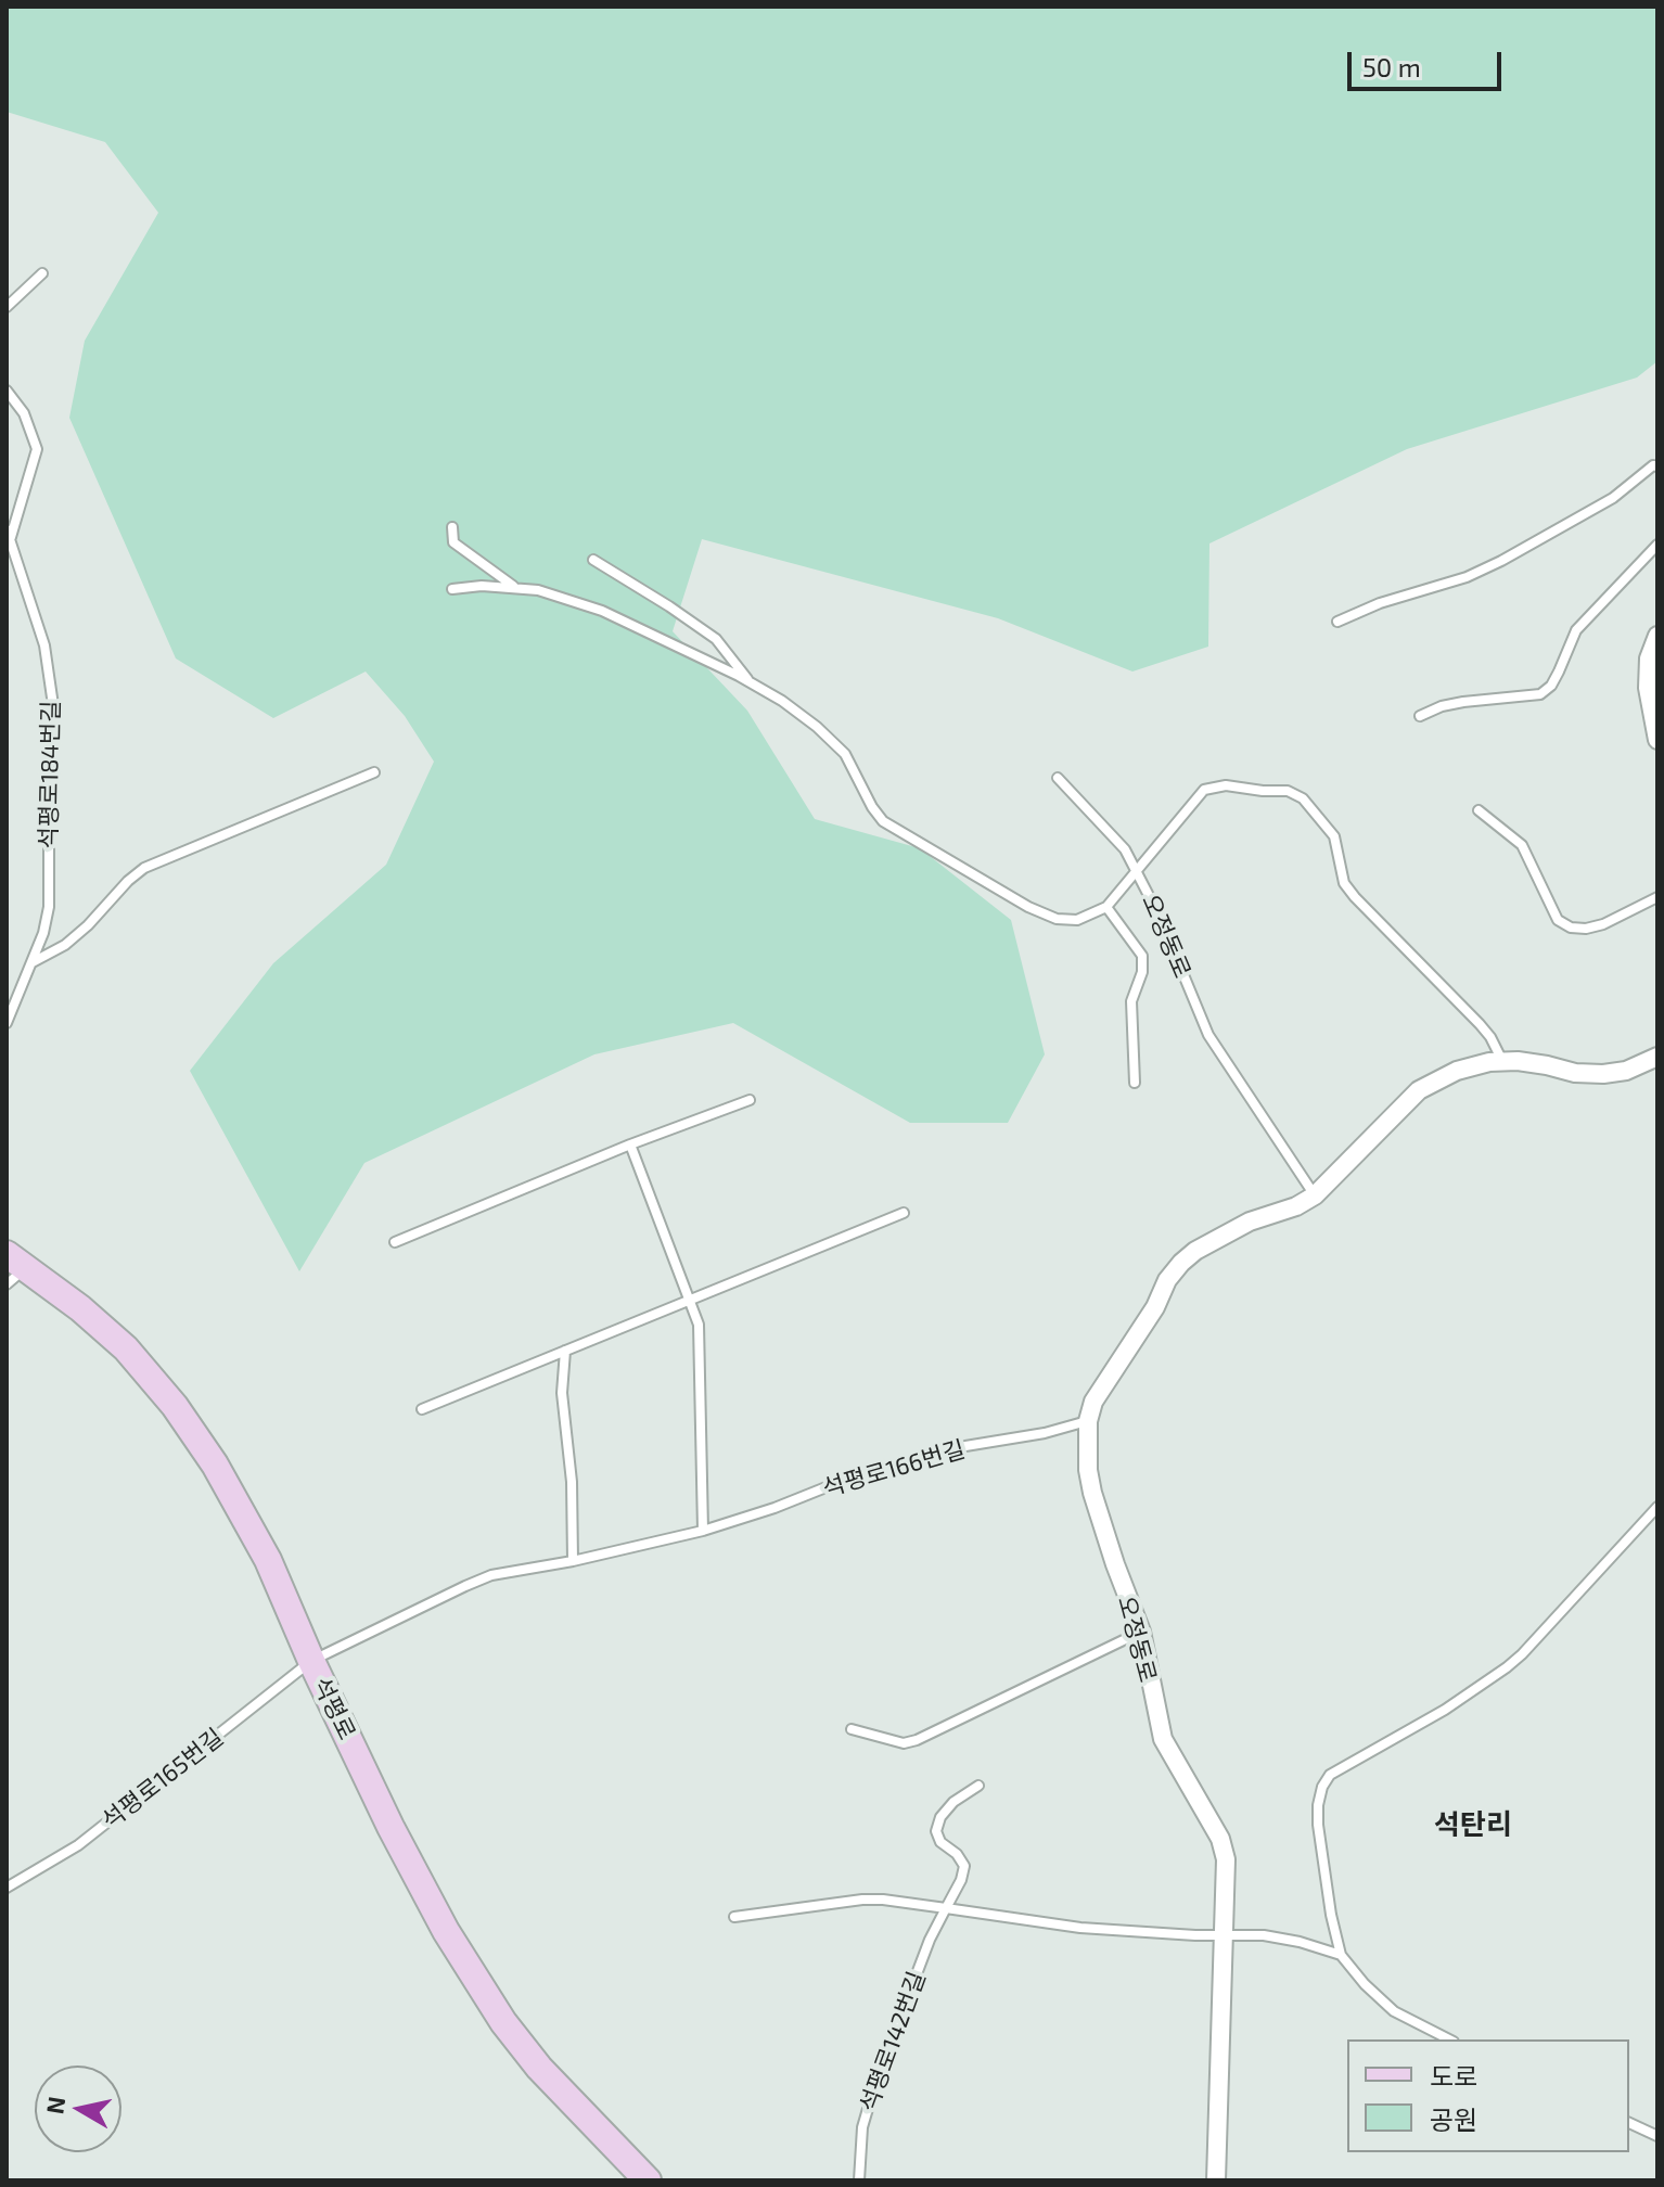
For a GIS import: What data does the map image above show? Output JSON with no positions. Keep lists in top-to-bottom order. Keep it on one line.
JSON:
{"streets":{"street":["오정동로","석평로"],"lane":["석평로184번길","석평로166번길","석평로165번길","석평로142번길"]},"crossings":[["오정동로","석평로166번길"],["석평로166번길","석평로"],["석평로166번길","석평로165번길"],["석평로","석평로165번길"]],"districts":["석탄리"],"legend":["도로","공원"],"scale_bar":"50 m","north":"left"}
